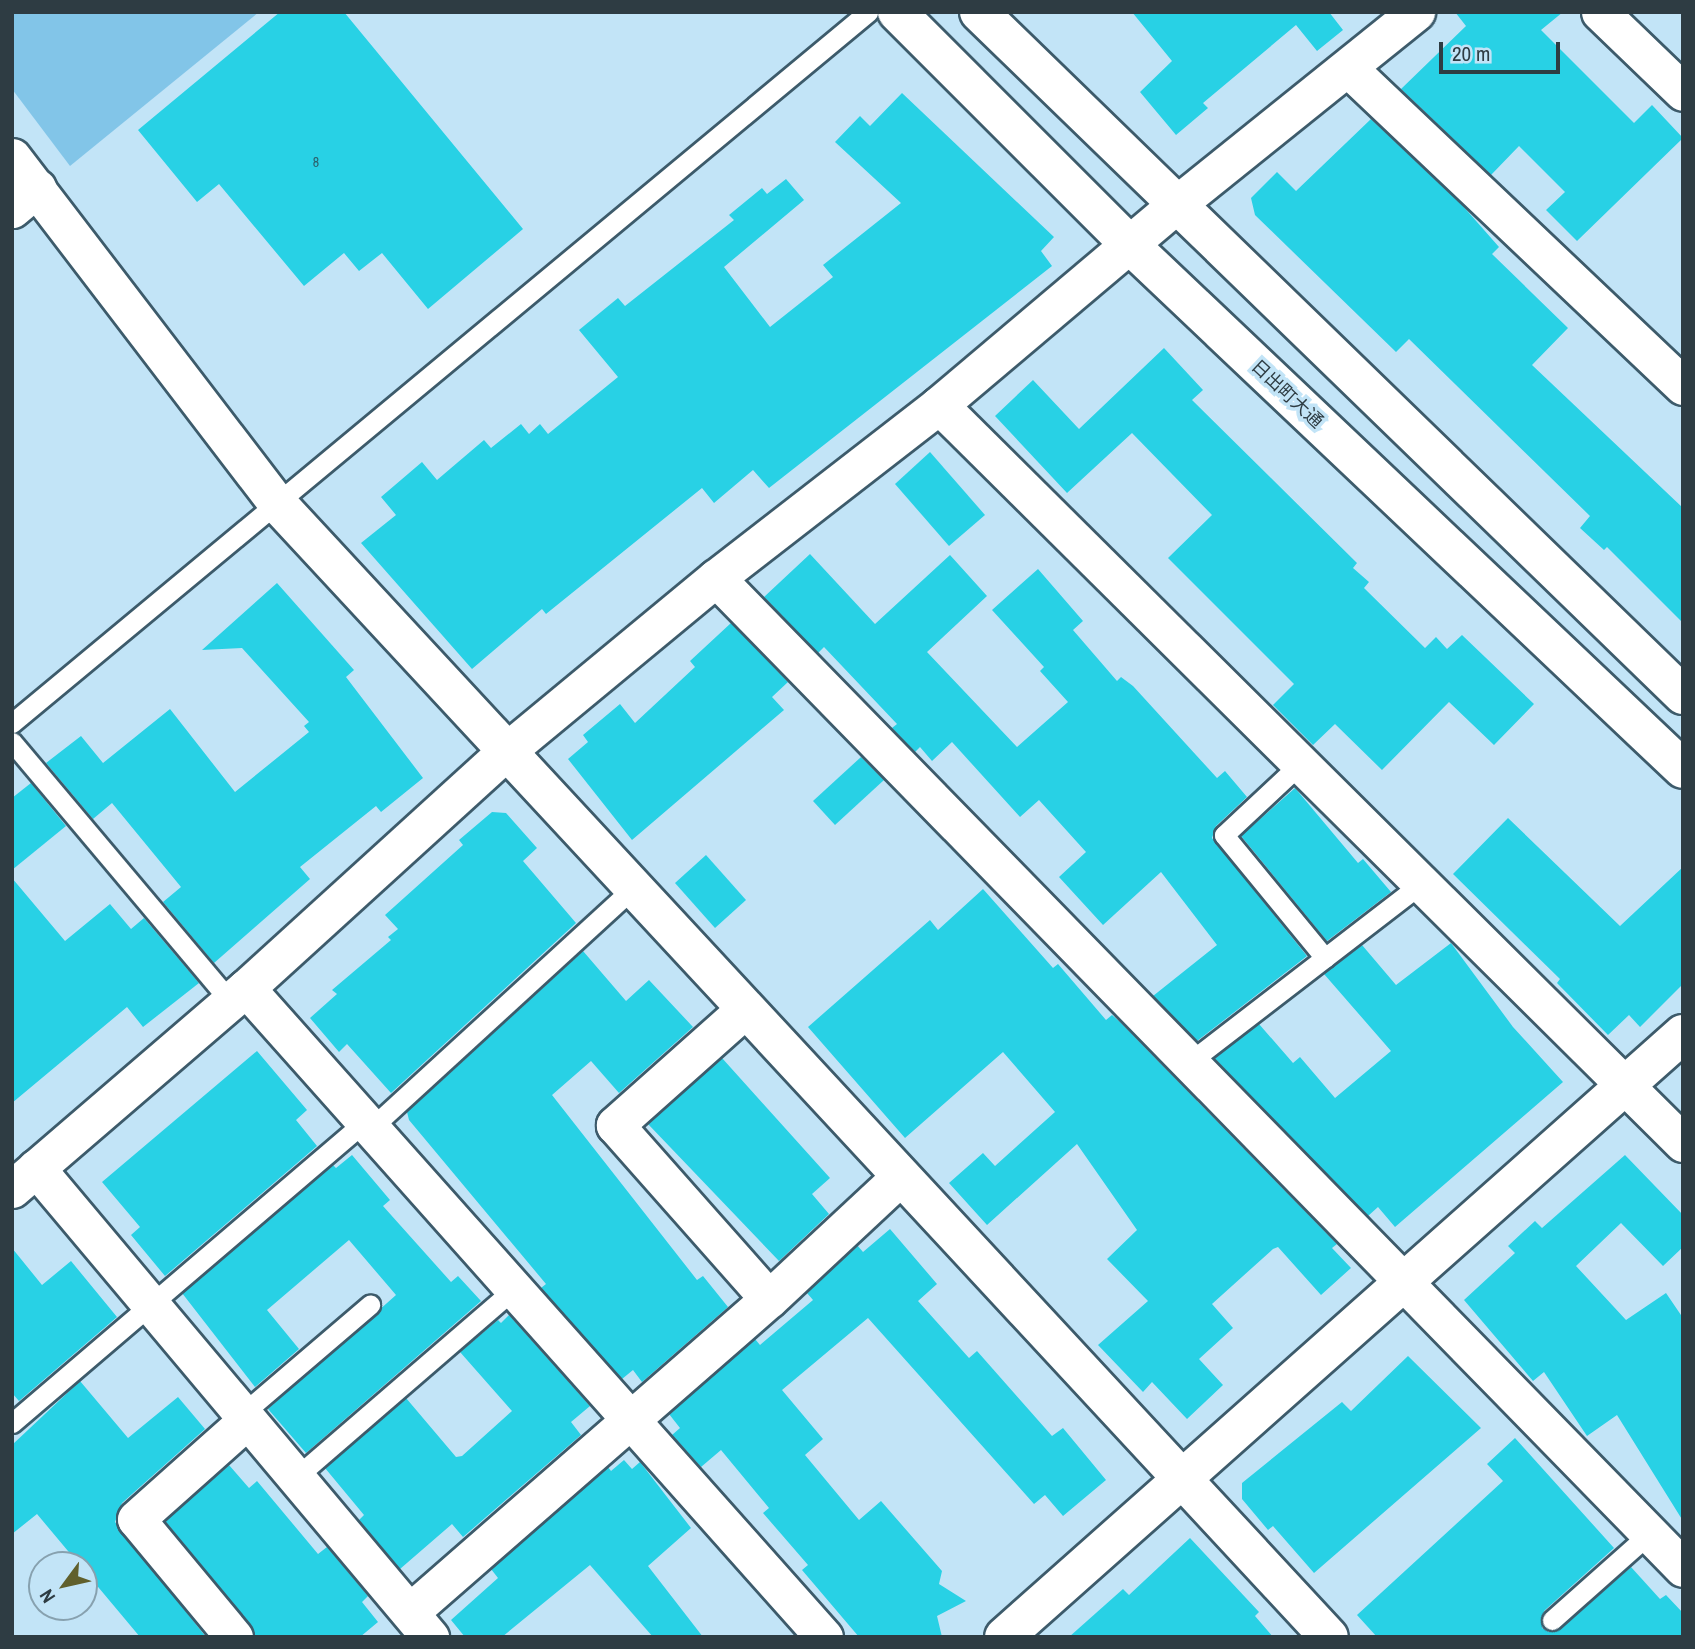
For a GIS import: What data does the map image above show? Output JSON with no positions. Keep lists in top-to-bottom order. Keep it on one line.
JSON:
{"streets":{"street":["日出町大通"]},"house_numbers":["8"],"scale_bar":"20 m","north":"bottom left"}
